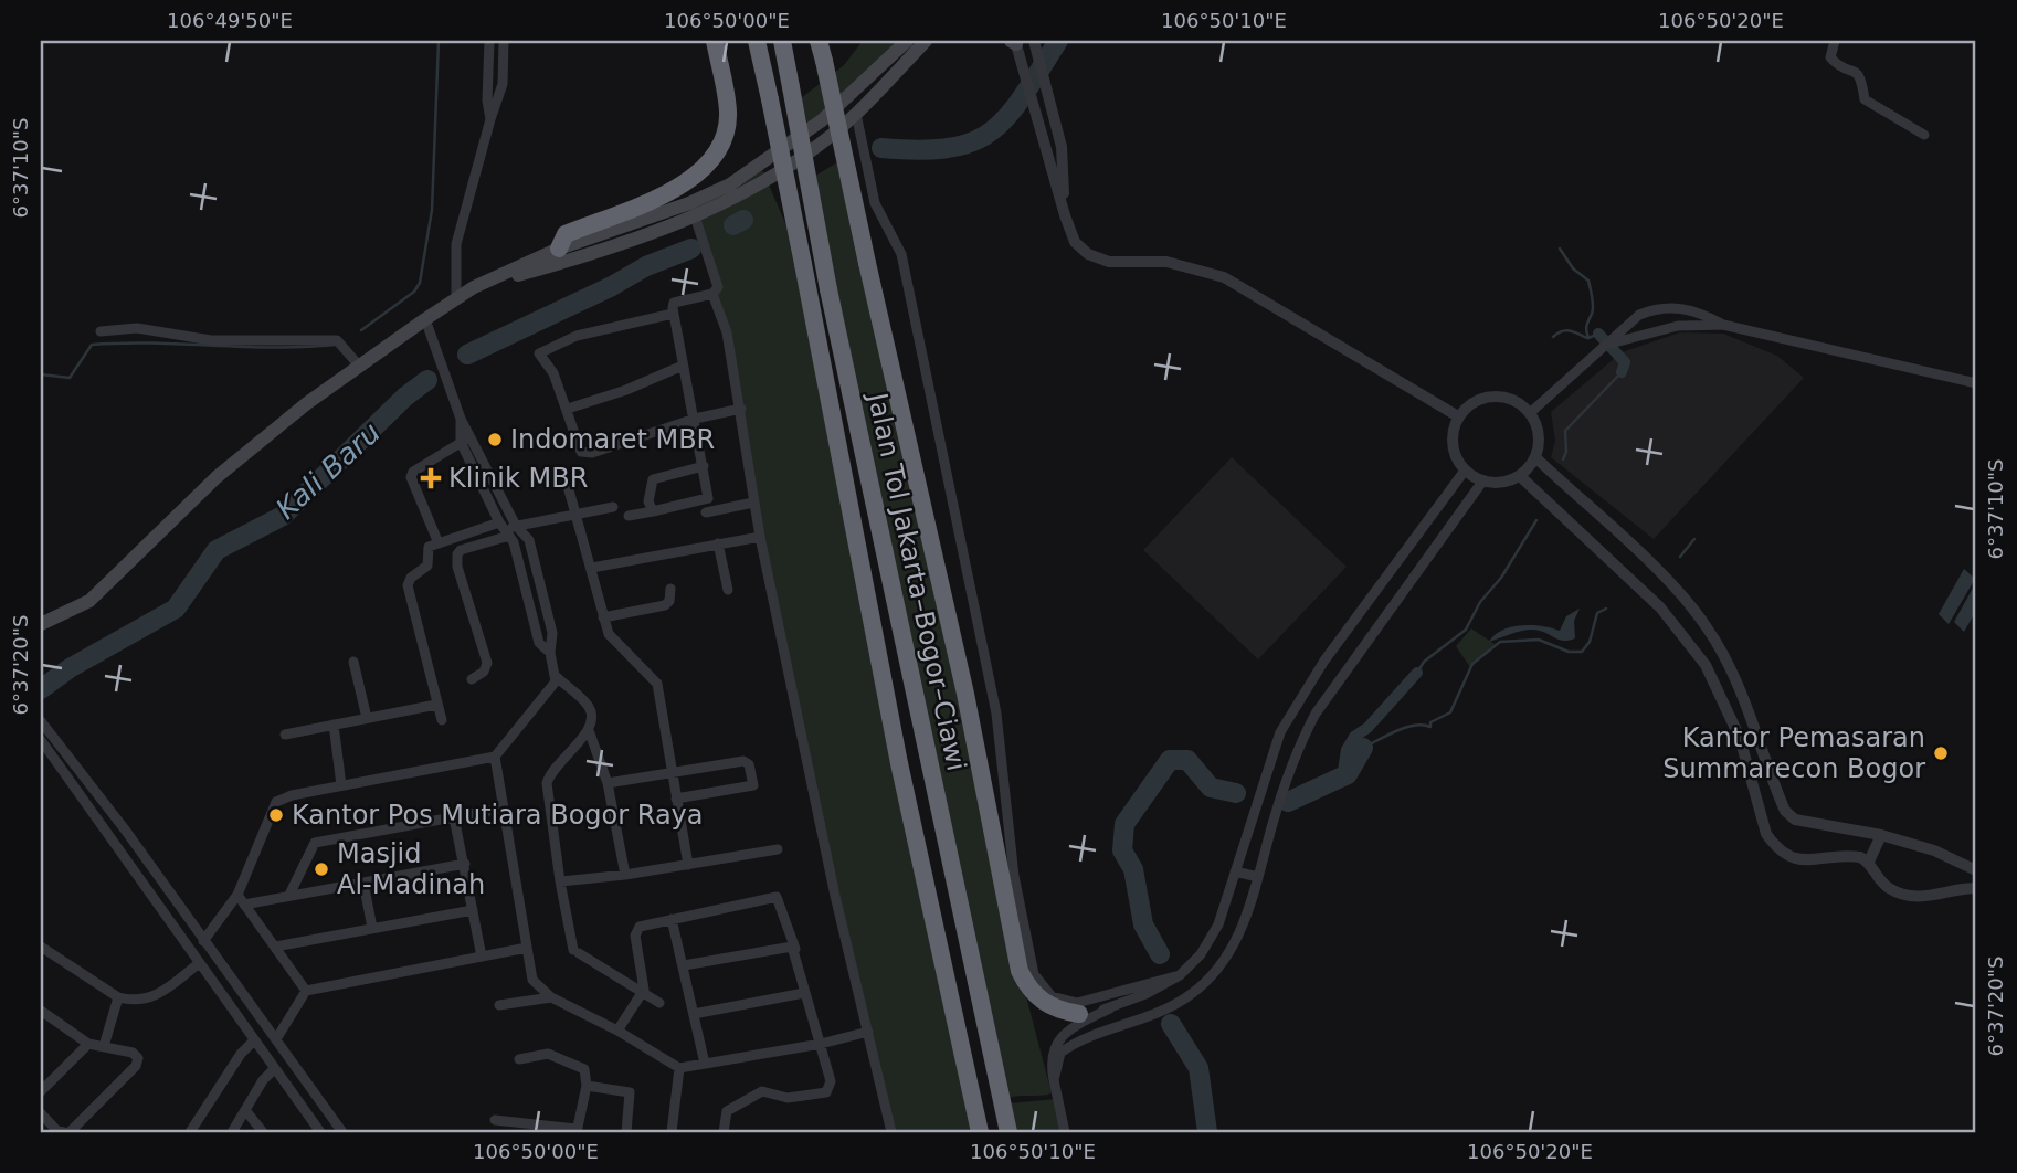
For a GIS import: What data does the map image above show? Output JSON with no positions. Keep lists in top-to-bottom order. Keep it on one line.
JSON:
{"streets":{"highway":["Jalan Tol Jakarta–Bogor–Ciawi"]},"water":["Kali Baru"],"places":{"other":["Indomaret MBR","Kantor Pemasaran Summarecon Bogor","Kantor Pos Mutiara Bogor Raya","Masjid Al-Madinah"],"health":["Klinik MBR"]},"coordinates":["106°49'50\"E","106°50'00\"E","106°50'10\"E","106°50'20\"E","6°37'10\"S","6°37'20\"S"]}
